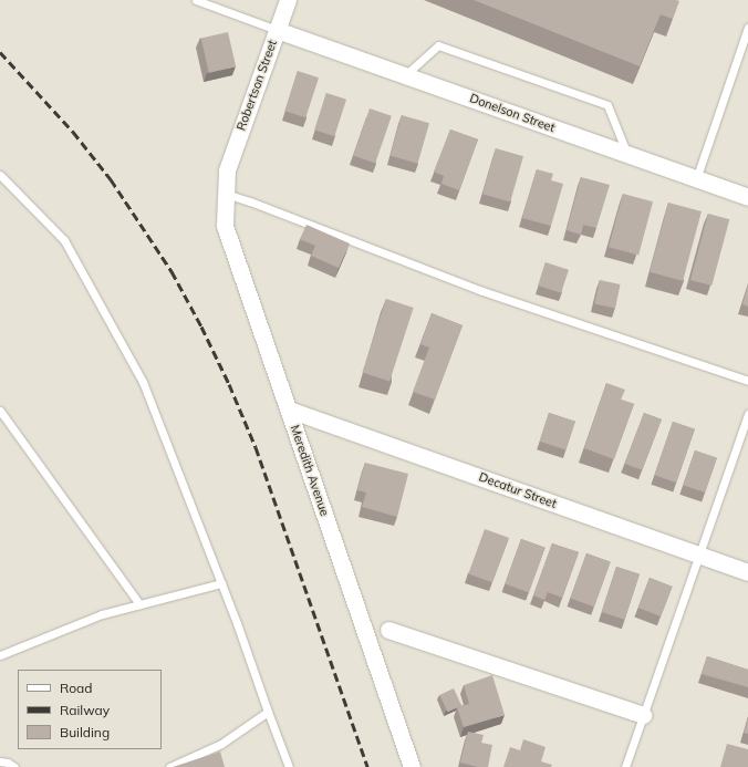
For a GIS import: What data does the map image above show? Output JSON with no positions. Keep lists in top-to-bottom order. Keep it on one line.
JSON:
{"streets":{"street":["Robertson Street","Donelson Street","Meredith Avenue","Decatur Street"]},"crossings":[["Robertson Street","Donelson Street"],["Robertson Street","Meredith Avenue"],["Meredith Avenue","Decatur Street"]],"legend":["Road","Railway","Building"]}
